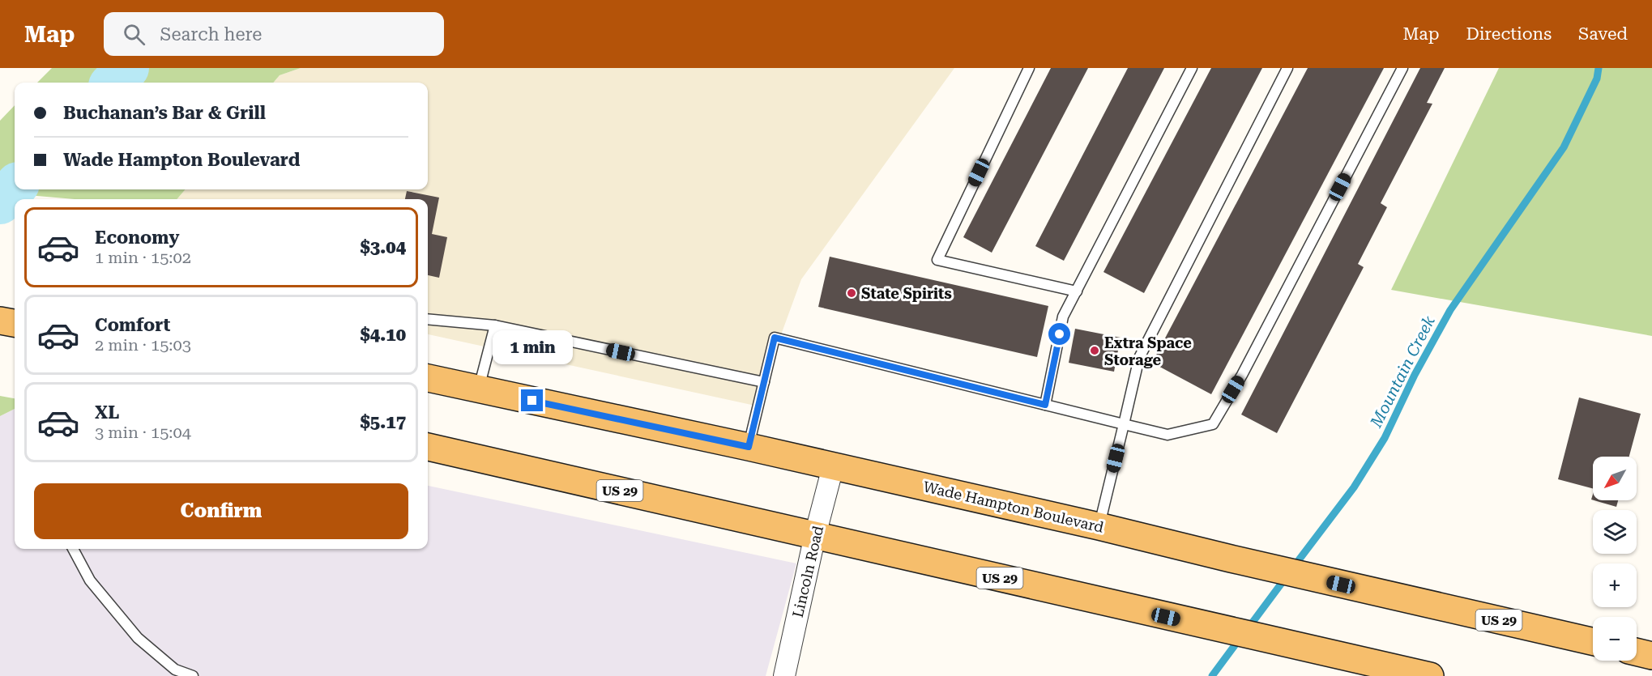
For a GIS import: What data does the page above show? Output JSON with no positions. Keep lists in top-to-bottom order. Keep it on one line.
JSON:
{"streets":{"main road":["US 29","Wade Hampton Boulevard"],"street":["Lincoln Road"]},"crossings":[["US 29","Lincoln Road"],["Wade Hampton Boulevard","Lincoln Road"]],"water":["Mountain Creek"],"places":["State Spirits","Extra Space Storage"],"north":"bottom left","page":{"header":"Map","search":"Search here","nav":["Map","Directions","Saved"],"banner":["Buchanan’s Bar & Grill","Wade Hampton Boulevard"],"list":[{"name":"Economy","note":"1 min · 15:02","value":"$3.04"},{"name":"Comfort","note":"2 min · 15:03","value":"$4.10"},{"name":"XL","note":"3 min · 15:04","value":"$5.17"}],"bubble":"1 min","map_buttons":["+","−"],"buttons":"Confirm"}}
